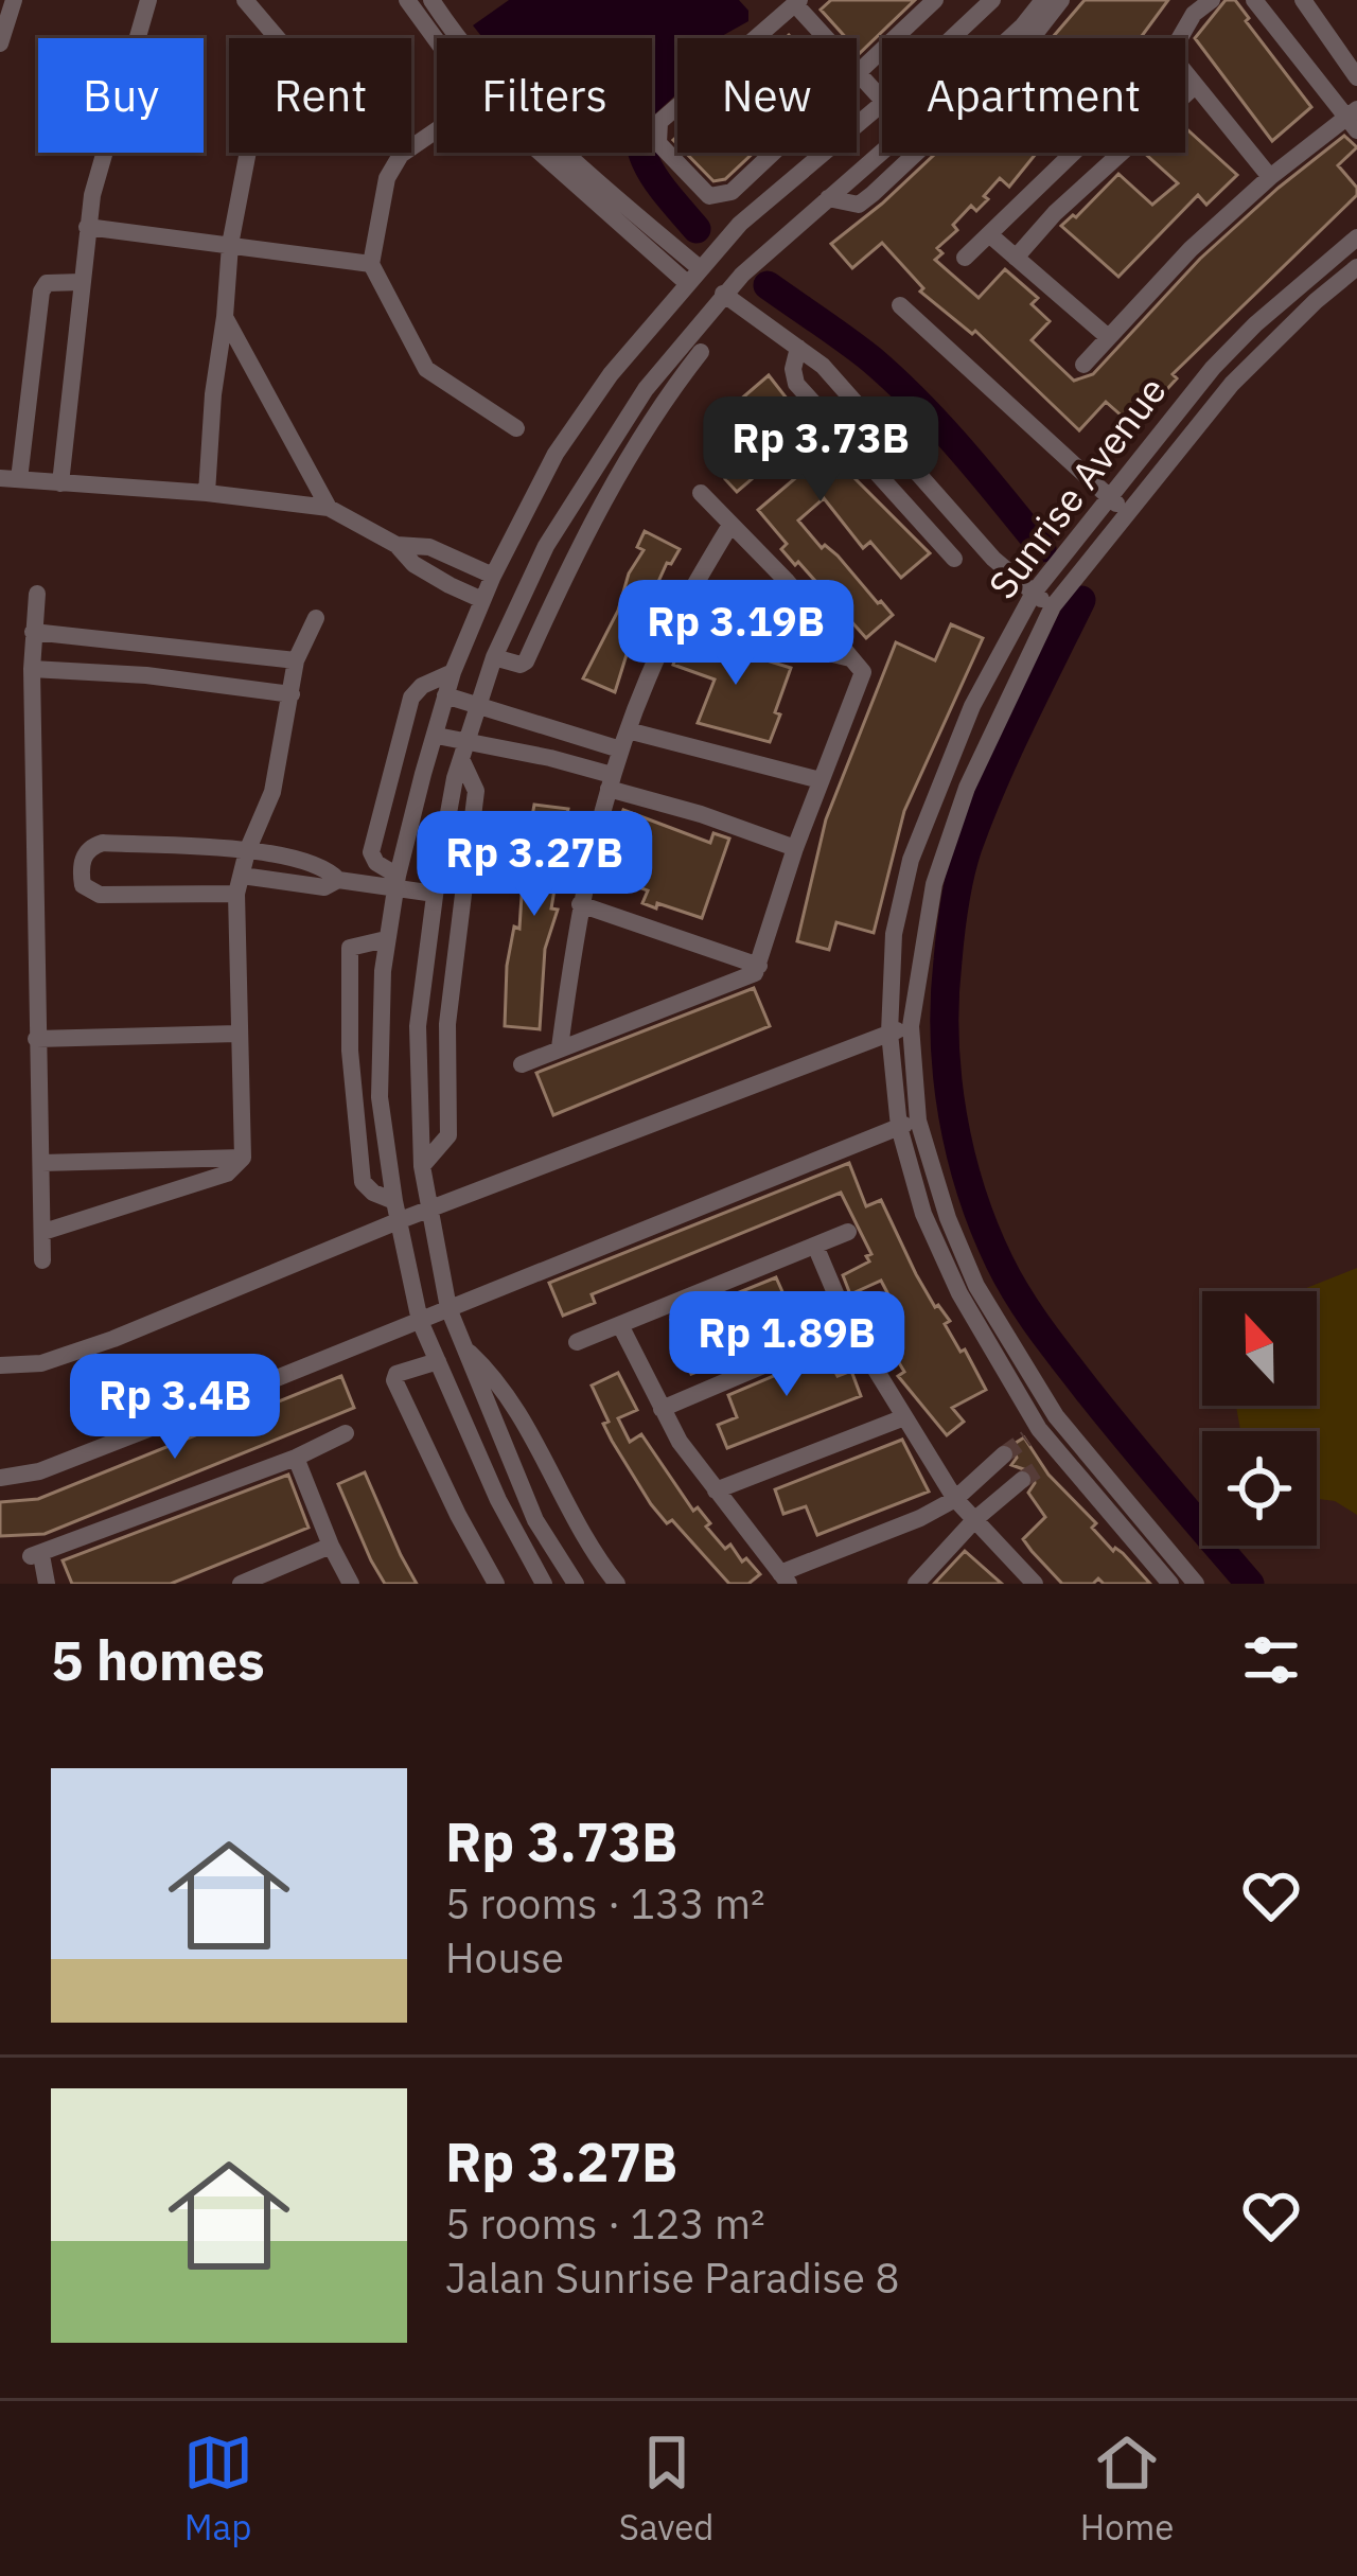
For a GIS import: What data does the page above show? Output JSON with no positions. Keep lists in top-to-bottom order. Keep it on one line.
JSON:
{"streets":{"street":["Sunrise Avenue"]},"north":"top","page":{"chip":["Buy","Rent","Filters","New","Apartment"],"price":["Rp 3.73B","Rp 3.19B","Rp 3.27B","Rp 1.89B","Rp 3.4B"],"heading":"5 homes","list":[{"name":"Rp 3.73B","note":"5 rooms · 133 m² · House"},{"name":"Rp 3.27B","note":"5 rooms · 123 m² · Jalan Sunrise Paradise 8"}],"tabs":["Map","Saved","Home"]}}
